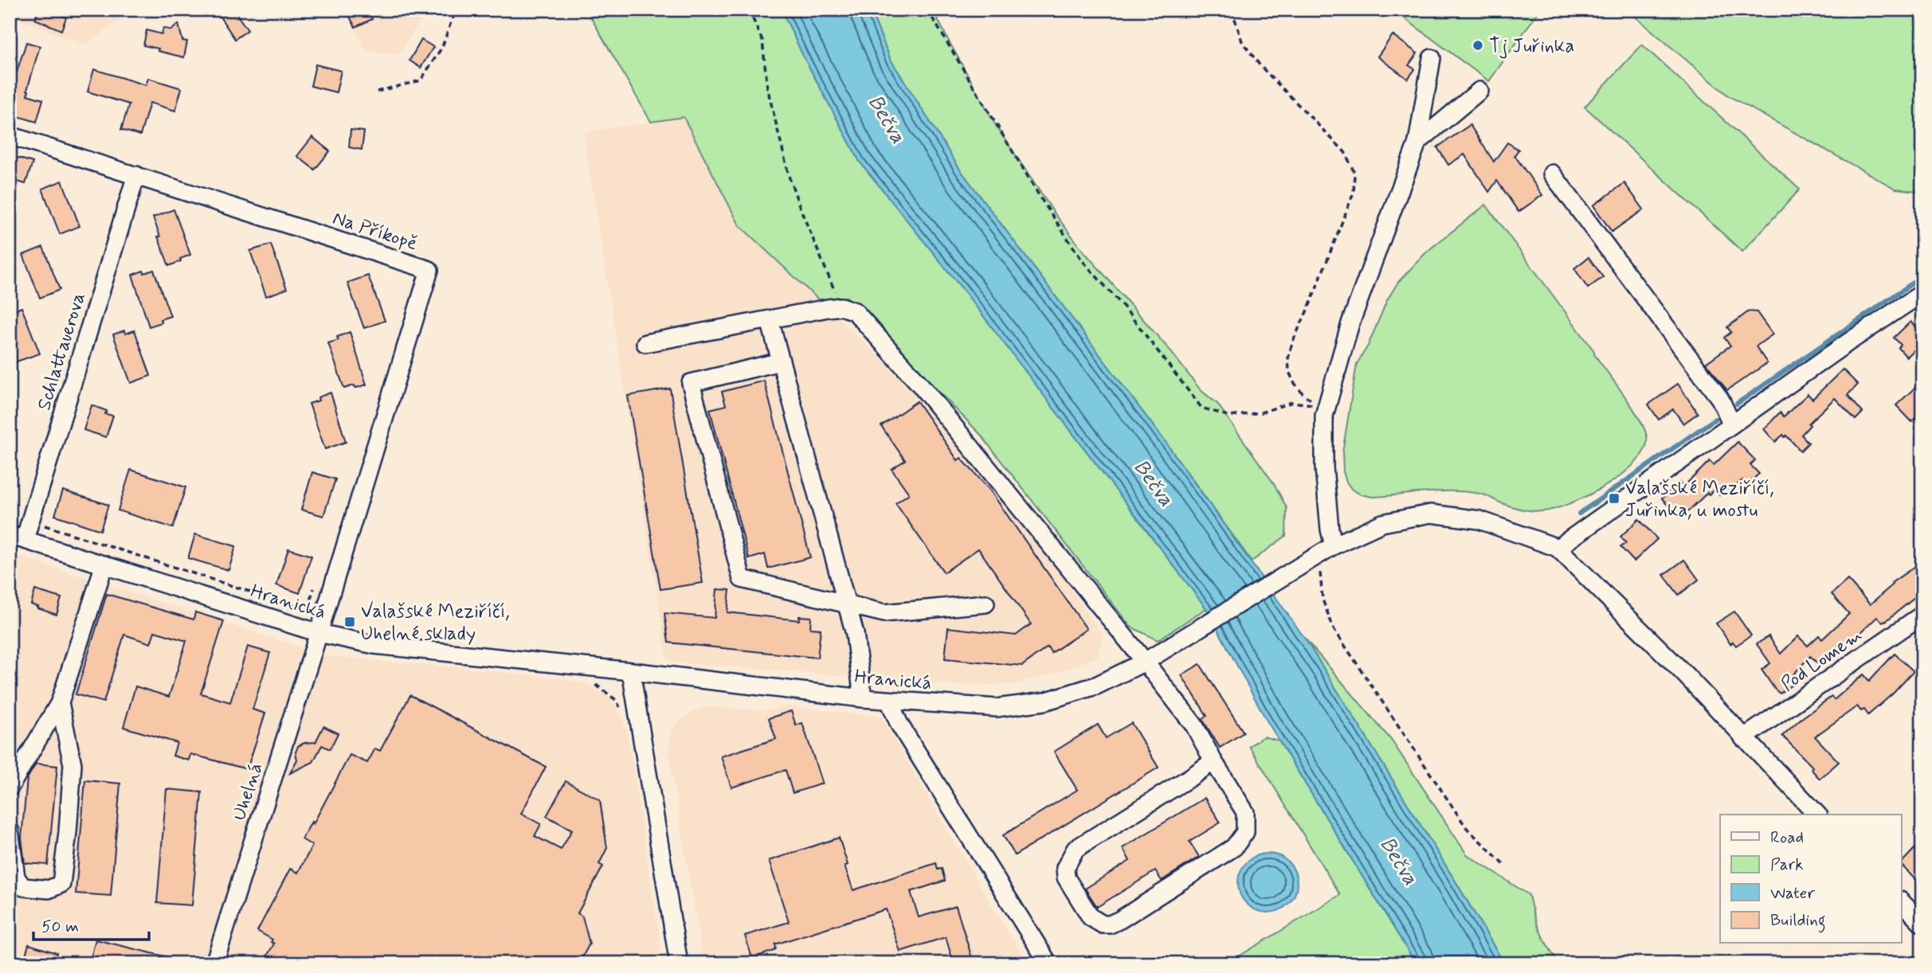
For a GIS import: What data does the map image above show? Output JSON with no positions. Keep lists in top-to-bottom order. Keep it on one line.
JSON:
{"streets":{"street":["Na Příkopě","Schlattauerova","Hranická","Pod Lomem","Uhelná"]},"crossings":[["Na Příkopě","Schlattauerova"],["Na Příkopě","Hranická"],["Na Příkopě","Uhelná"],["Schlattauerova","Hranická"],["Hranická","Uhelná"]],"water":["Bečva"],"places":{"other":["Tj Juřinka"],"transit":["Valašské Meziříčí, Juřinka, u mostu","Valašské Meziříčí, Uhelné sklady"]},"legend":["Road","Park","Water","Building"],"scale_bar":"50 m"}
